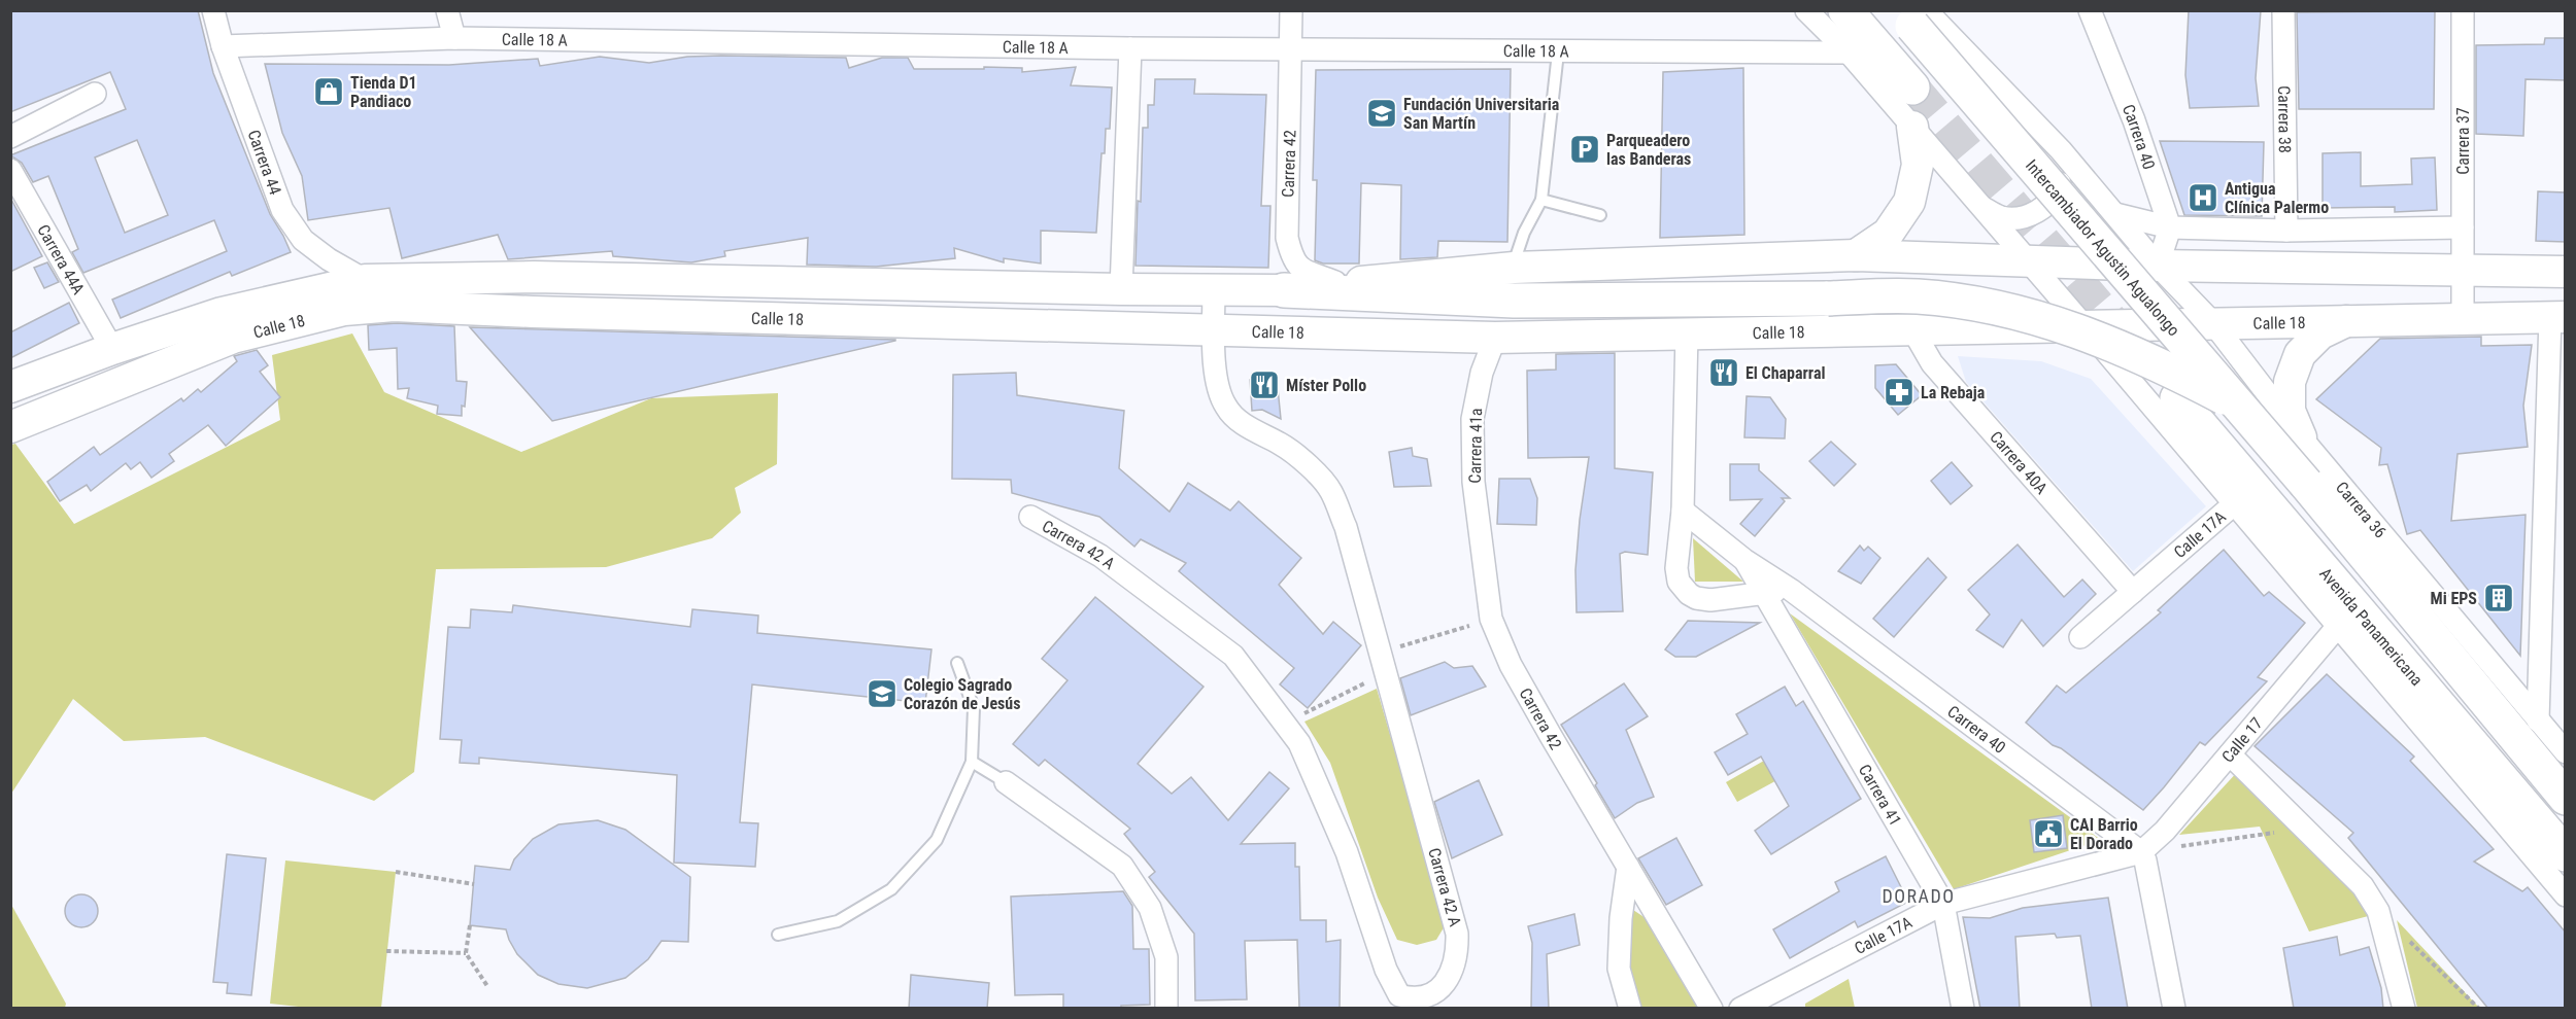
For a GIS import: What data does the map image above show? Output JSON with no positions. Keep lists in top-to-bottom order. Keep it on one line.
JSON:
{"streets":{"main road":["Intercambiador Agustin Agualongo","Calle 18","Avenida Panamericana"],"street":["Calle 18 A","Carrera 38","Carrera 40","Carrera 37","Carrera 44","Carrera 42","Carrera 44A","Carrera 41a","Carrera 40A","Carrera 36","Calle 17A","Carrera 42 A","Calle 17","Carrera 41"]},"crossings":[["Calle 18 A","Carrera 44"],["Calle 18 A","Carrera 42"],["Carrera 40","Calle 17A"],["Carrera 40","Calle 17"],["Carrera 40","Carrera 41"],["Carrera 37","Calle 18"],["Carrera 44","Calle 18"],["Carrera 42","Calle 18"],["Carrera 42","Carrera 41a"],["Intercambiador Agustin Agualongo","Carrera 36"],["Carrera 44A","Calle 18"],["Calle 18","Carrera 41a"],["Calle 18","Carrera 40A"],["Calle 18","Carrera 36"],["Calle 18","Carrera 42 A"],["Carrera 40A","Calle 17A"],["Calle 17A","Calle 17"],["Calle 17A","Carrera 41"]],"districts":["DORADO"],"places":{"shop":["Tienda D1 Pandiaco"],"school or university":["Fundación Universitaria San Martín","Colegio Sagrado Corazón de Jesús"],"parking":["Parqueadero las Banderas"],"hospital":["Antigua Clínica Palermo"],"restaurant":["El Chaparral","Míster Pollo"],"pharmacy":["La Rebaja"],"building":["Mi EPS"],"public building":["CAI Barrio El Dorado"]}}
